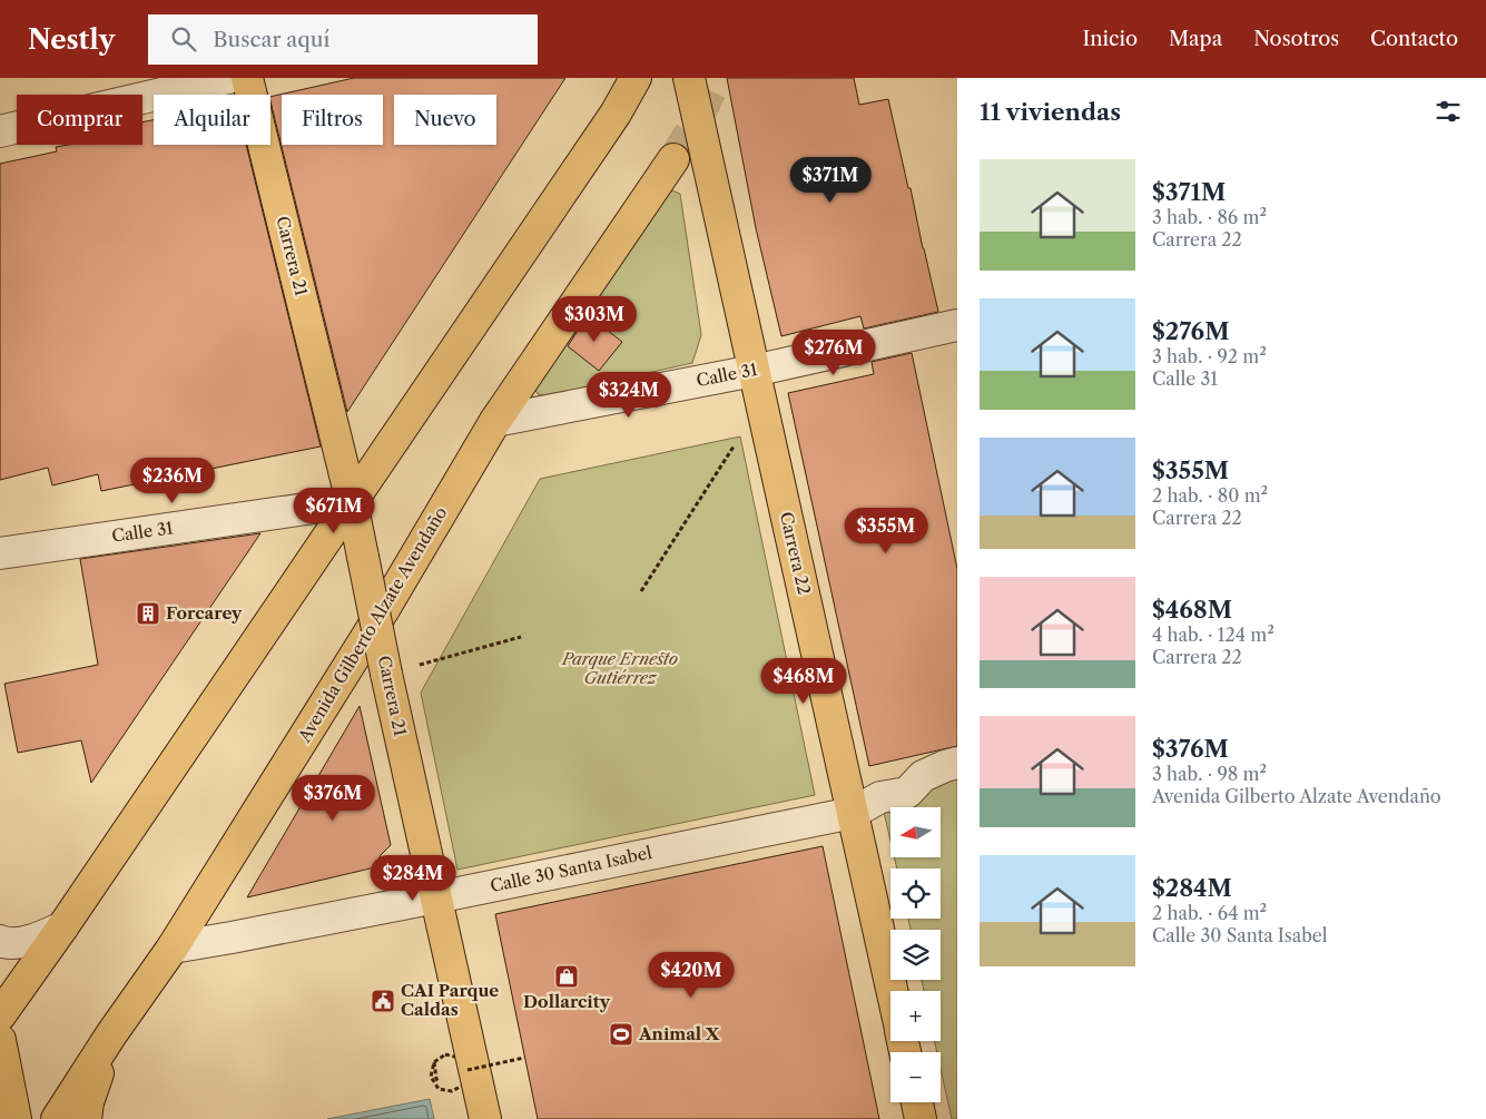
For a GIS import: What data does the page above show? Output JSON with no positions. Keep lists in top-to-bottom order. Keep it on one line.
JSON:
{"streets":{"main road":["Carrera 21","Carrera 22","Avenida Gilberto Alzate Avendaño"],"street":["Calle 31","Calle 30 Santa Isabel"]},"crossings":[["Carrera 21","Calle 31"],["Carrera 21","Calle 30 Santa Isabel"],["Calle 31","Carrera 22"],["Calle 31","Avenida Gilberto Alzate Avendaño"],["Carrera 22","Calle 30 Santa Isabel"],["Avenida Gilberto Alzate Avendaño","Calle 30 Santa Isabel"]],"parks":["Parque Ernesto Gutiérrez"],"places":{"building":["Forcarey"],"shop":["Dollarcity"],"public building":["CAI Parque Caldas"],"sports":["Animal X"]},"north":"left","page":{"header":"Nestly","search":"Buscar aquí","nav":["Inicio","Mapa","Nosotros","Contacto"],"heading":"11 viviendas","chip":["Comprar","Alquilar","Filtros","Nuevo"],"list":[{"name":"$371M","note":"3 hab. · 86 m² · Carrera 22"},{"name":"$276M","note":"3 hab. · 92 m² · Calle 31"},{"name":"$355M","note":"2 hab. · 80 m² · Carrera 22"},{"name":"$468M","note":"4 hab. · 124 m² · Carrera 22"},{"name":"$376M","note":"3 hab. · 98 m² · Avenida Gilberto Alzate Avendaño"},{"name":"$284M","note":"2 hab. · 64 m² · Calle 30 Santa Isabel"}],"price":["$371M","$303M","$276M","$324M","$236M","$671M","$355M","$468M","$376M","$284M","$420M"],"map_buttons":["+","−"]}}
